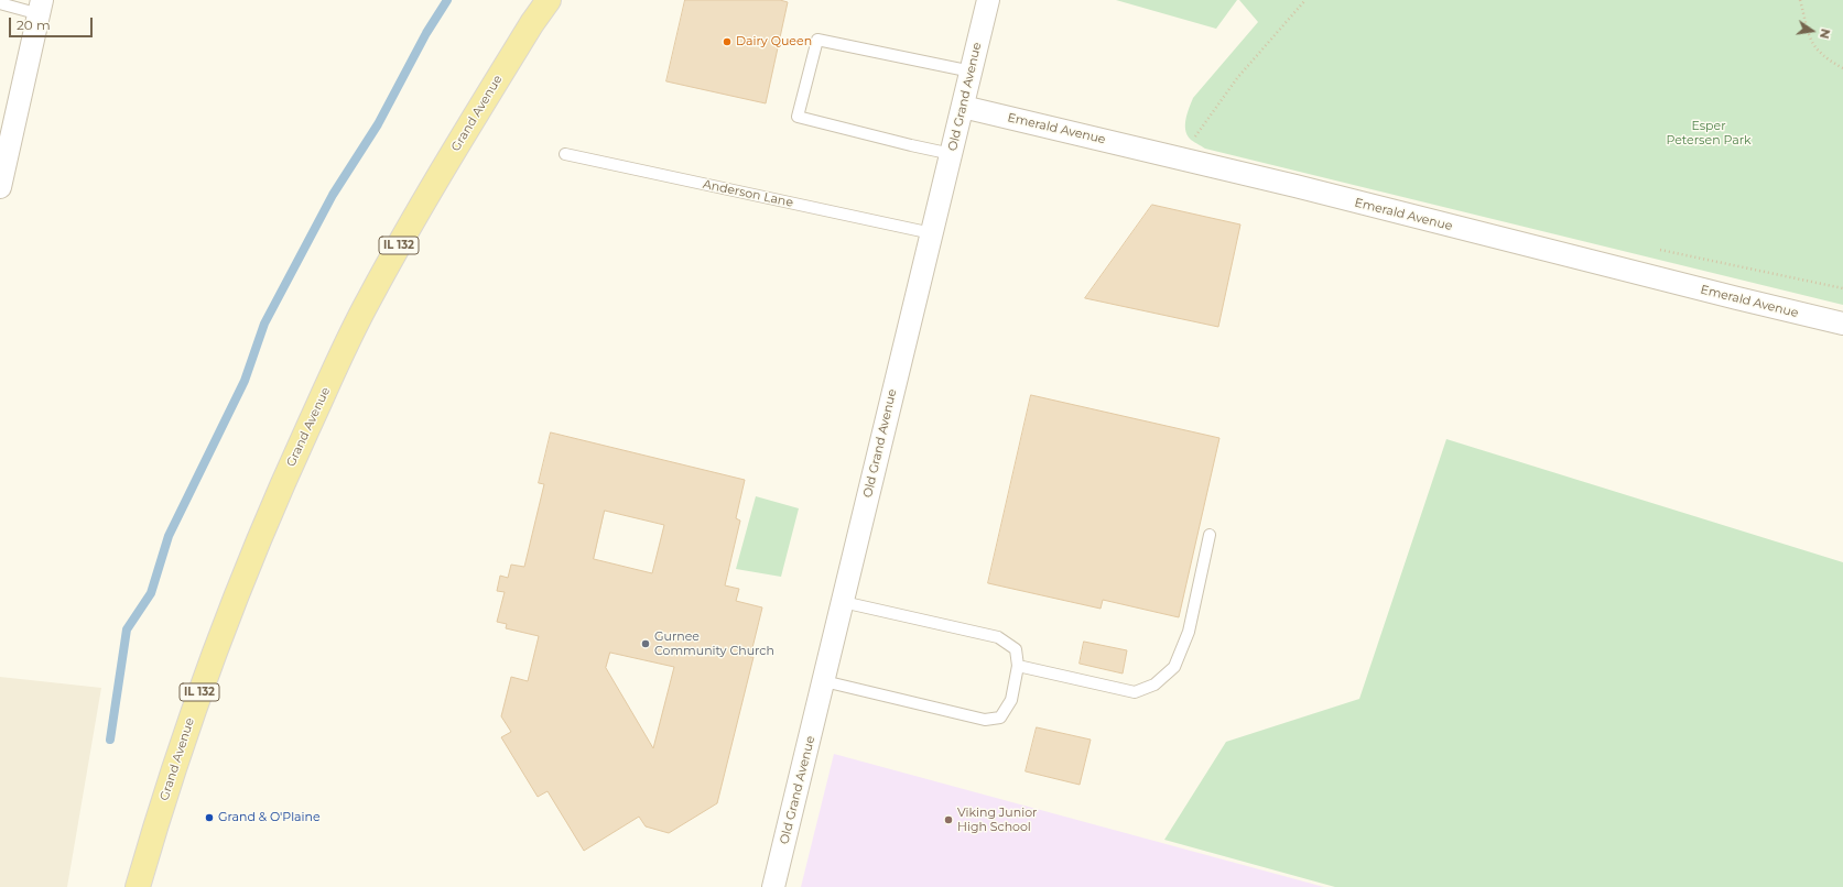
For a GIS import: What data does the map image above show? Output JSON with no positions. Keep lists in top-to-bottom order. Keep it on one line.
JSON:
{"streets":{"main road":["Grand Avenue","IL 132"],"street":["Old Grand Avenue","Emerald Avenue"],"lane":["Anderson Lane"]},"crossings":[["Old Grand Avenue","Emerald Avenue"],["Old Grand Avenue","Anderson Lane"]],"parks":["Esper Petersen Park"],"places":["Dairy Queen","Gurnee Community Church","Grand & O'Plaine","Viking Junior High School"],"scale_bar":"20 m","north":"right"}
